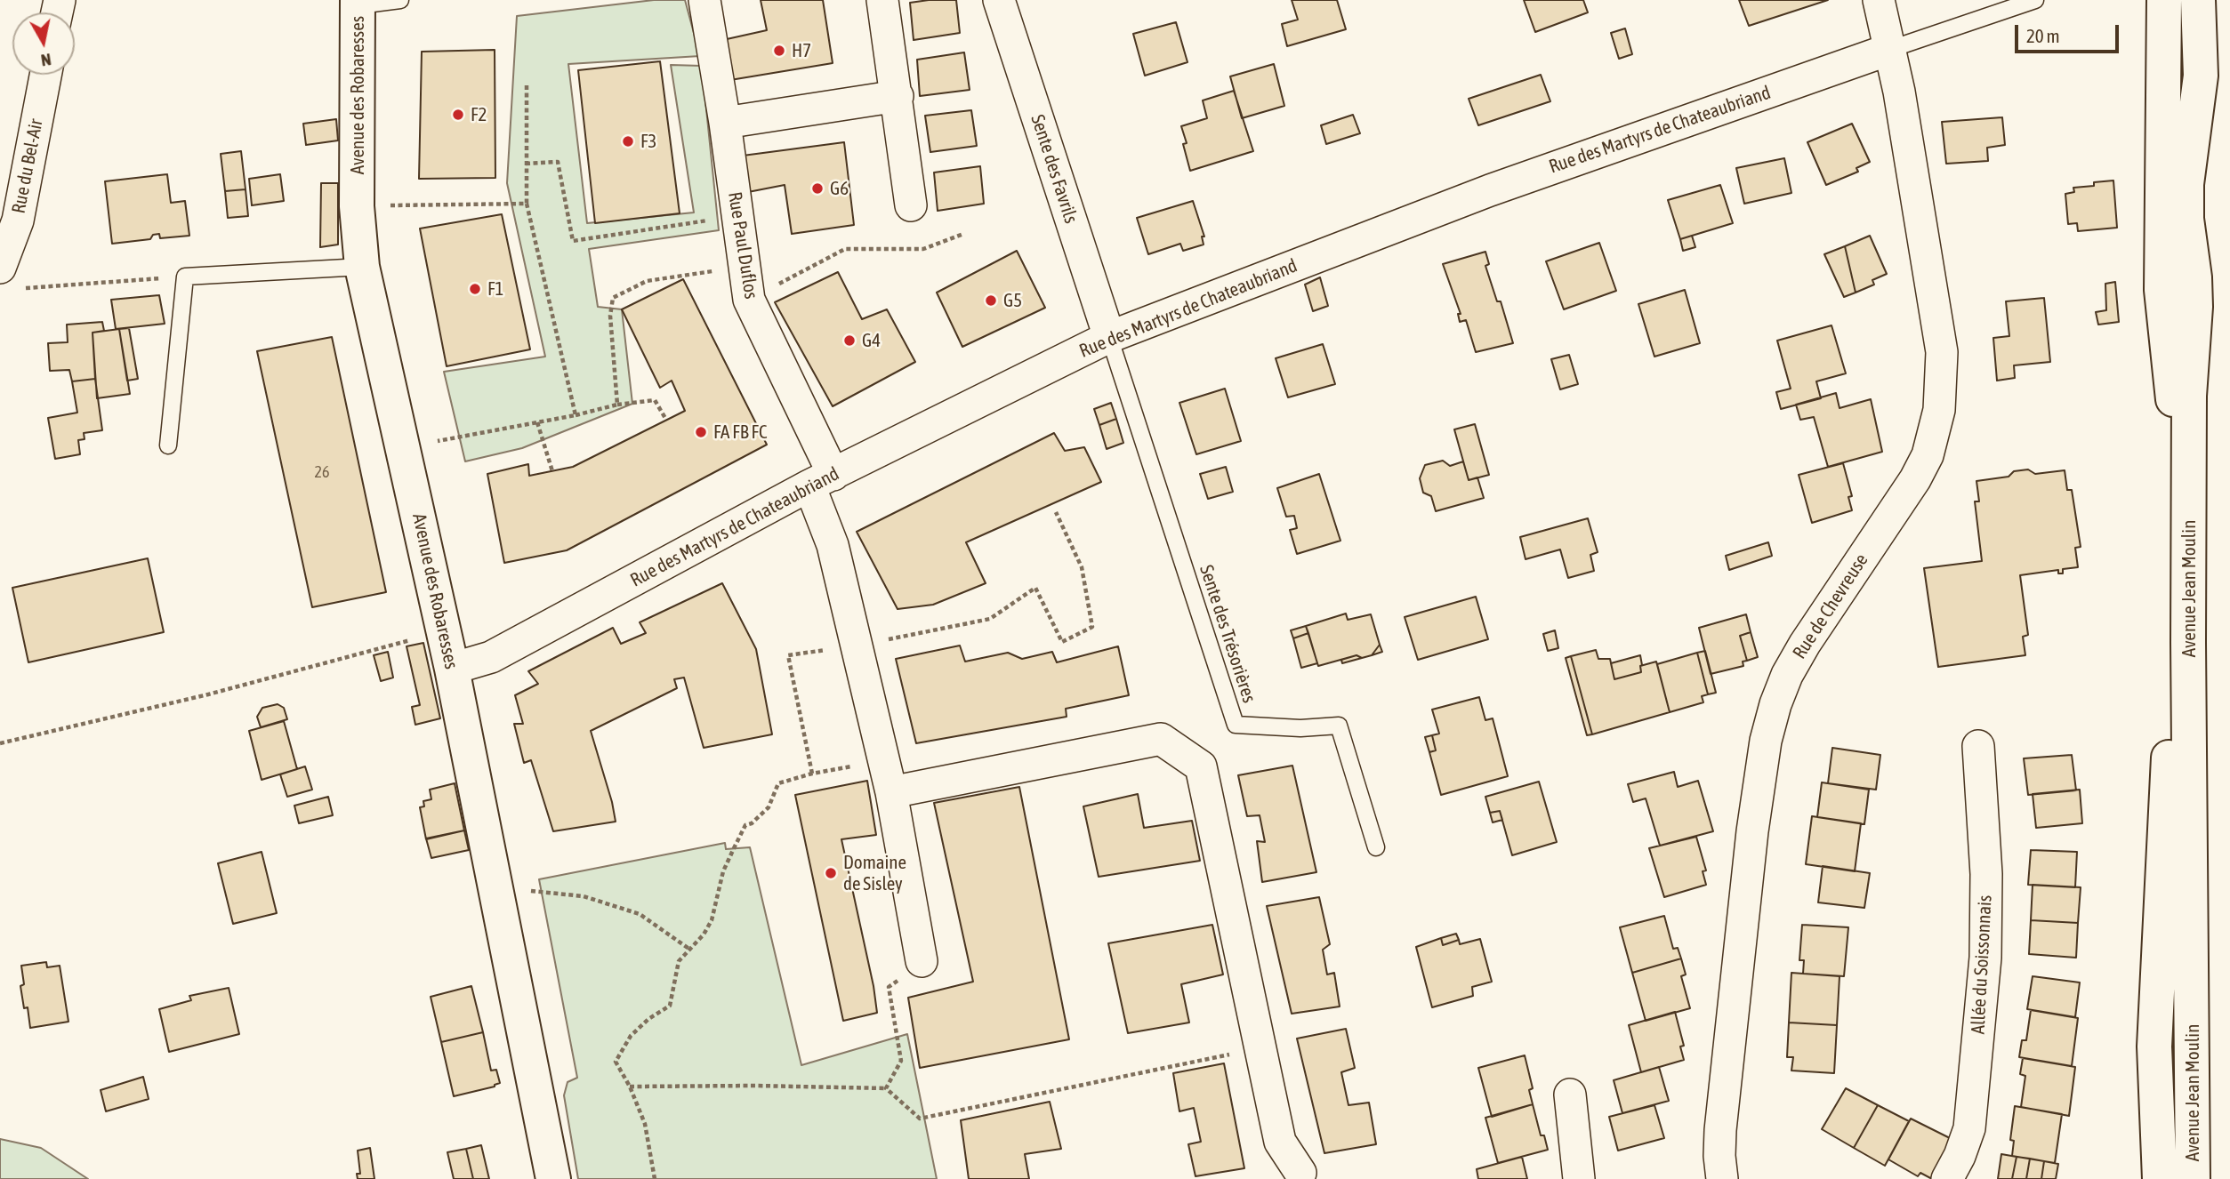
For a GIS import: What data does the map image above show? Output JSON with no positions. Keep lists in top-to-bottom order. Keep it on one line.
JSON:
{"streets":{"main road":["Avenue des Robaresses","Avenue Jean Moulin"],"street":["Rue des Martyrs de Chateaubriand","Rue du Bel-Air","Sente des Favrils","Rue Paul Duflos","Rue de Chevreuse","Allée du Soissonnais"],"lane":["Sente des Trésorières"]},"crossings":[["Avenue des Robaresses","Rue des Martyrs de Chateaubriand"],["Rue des Martyrs de Chateaubriand","Sente des Favrils"],["Rue des Martyrs de Chateaubriand","Rue Paul Duflos"],["Rue des Martyrs de Chateaubriand","Rue de Chevreuse"],["Rue des Martyrs de Chateaubriand","Sente des Trésorières"],["Sente des Favrils","Sente des Trésorières"]],"places":["H7","F2","F3","G6","F1","G5","G4","FA FB FC","Domaine de Sisley"],"house_numbers":["26"],"scale_bar":"20 m","north":"bottom"}
